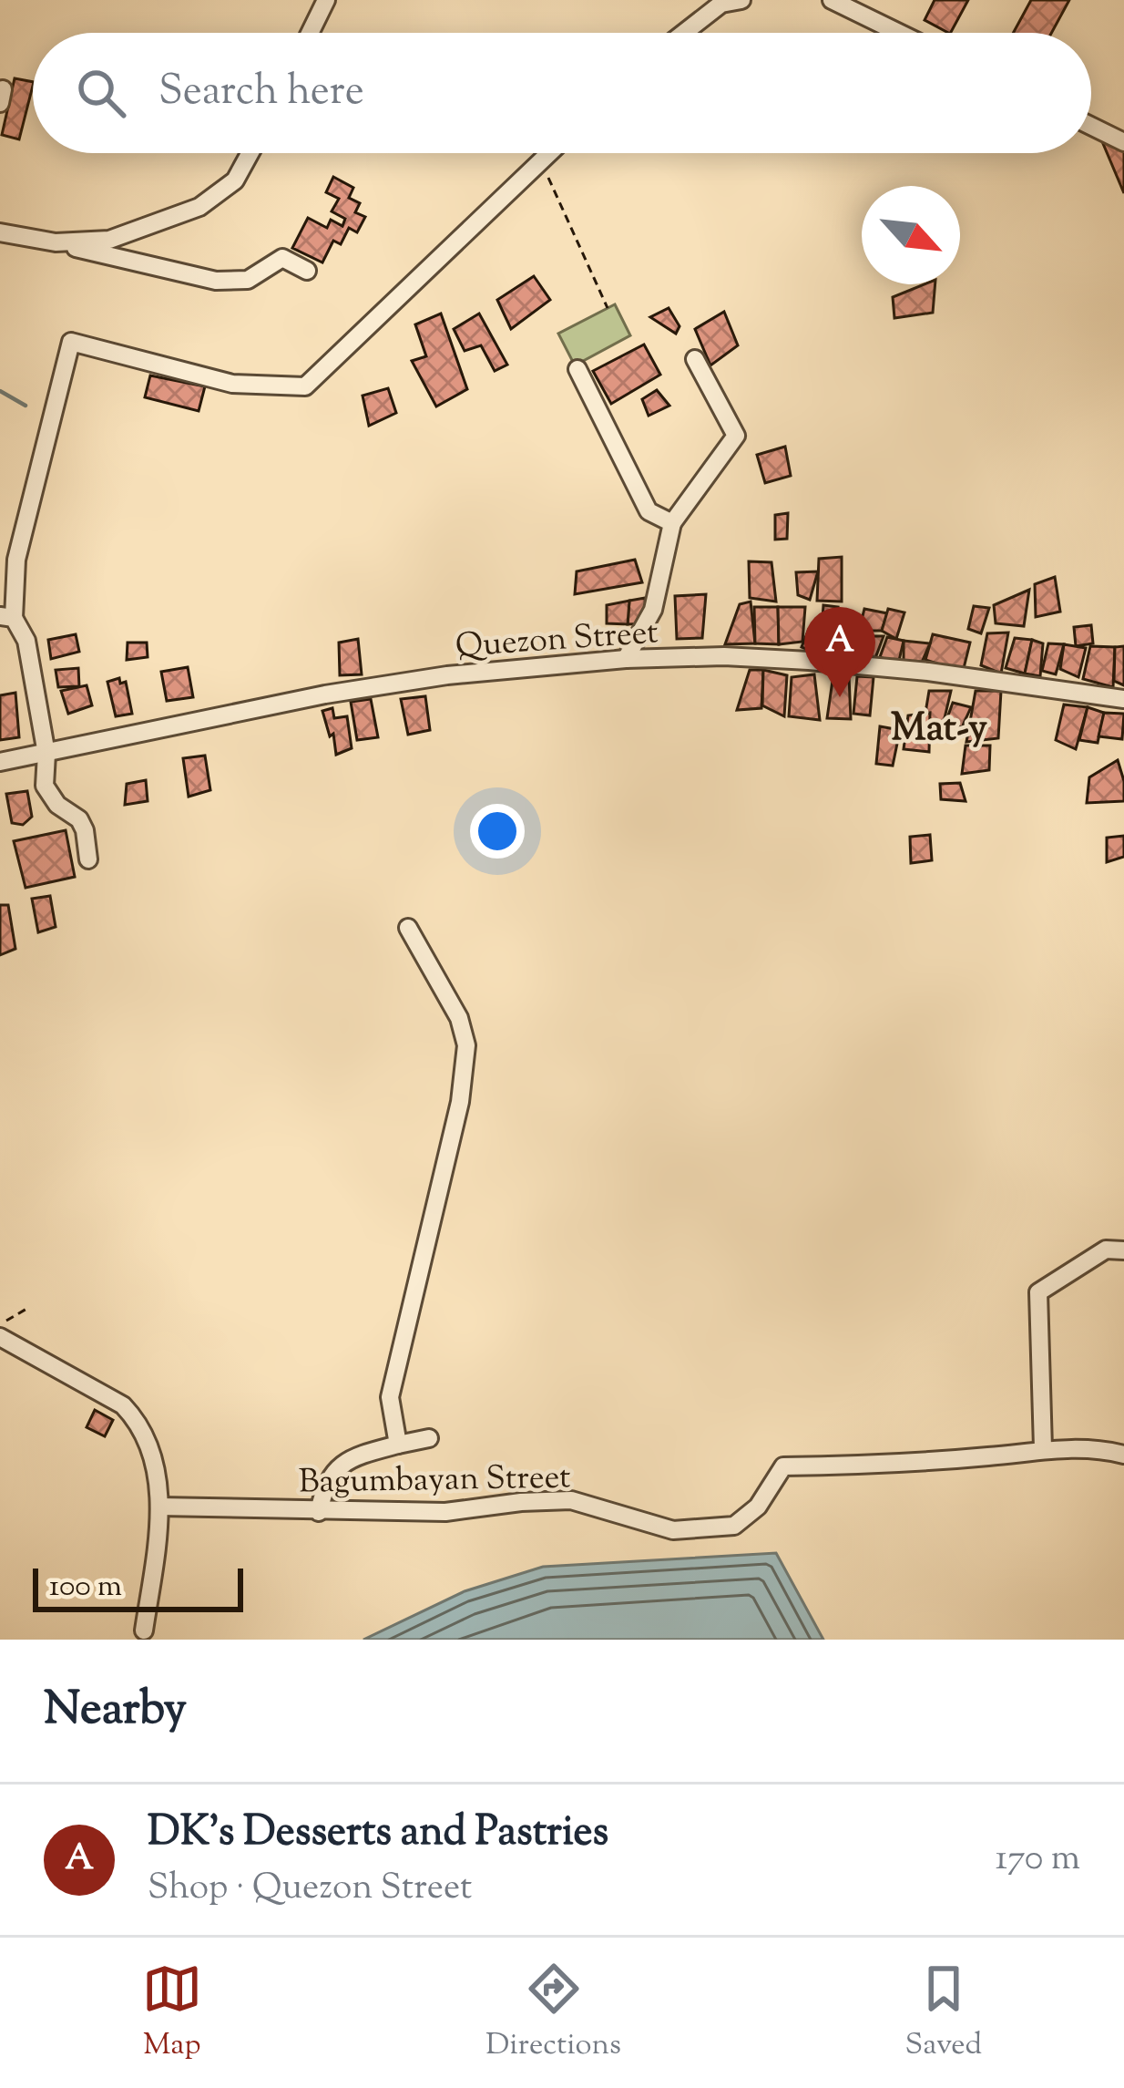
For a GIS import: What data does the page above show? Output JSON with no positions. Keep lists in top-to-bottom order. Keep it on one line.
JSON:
{"streets":{"street":["Quezon Street","Bagumbayan Street"]},"districts":["Mat-y"],"scale_bar":"100 m","north":"bottom right","page":{"search":"Search here","pins":"A","scale":"100 m","heading":"Nearby","list":[{"mark":"A","name":"DK's Desserts and Pastries","note":"Shop · Quezon Street","value":"170 m"}],"nav":["Map","Directions","Saved"]}}
